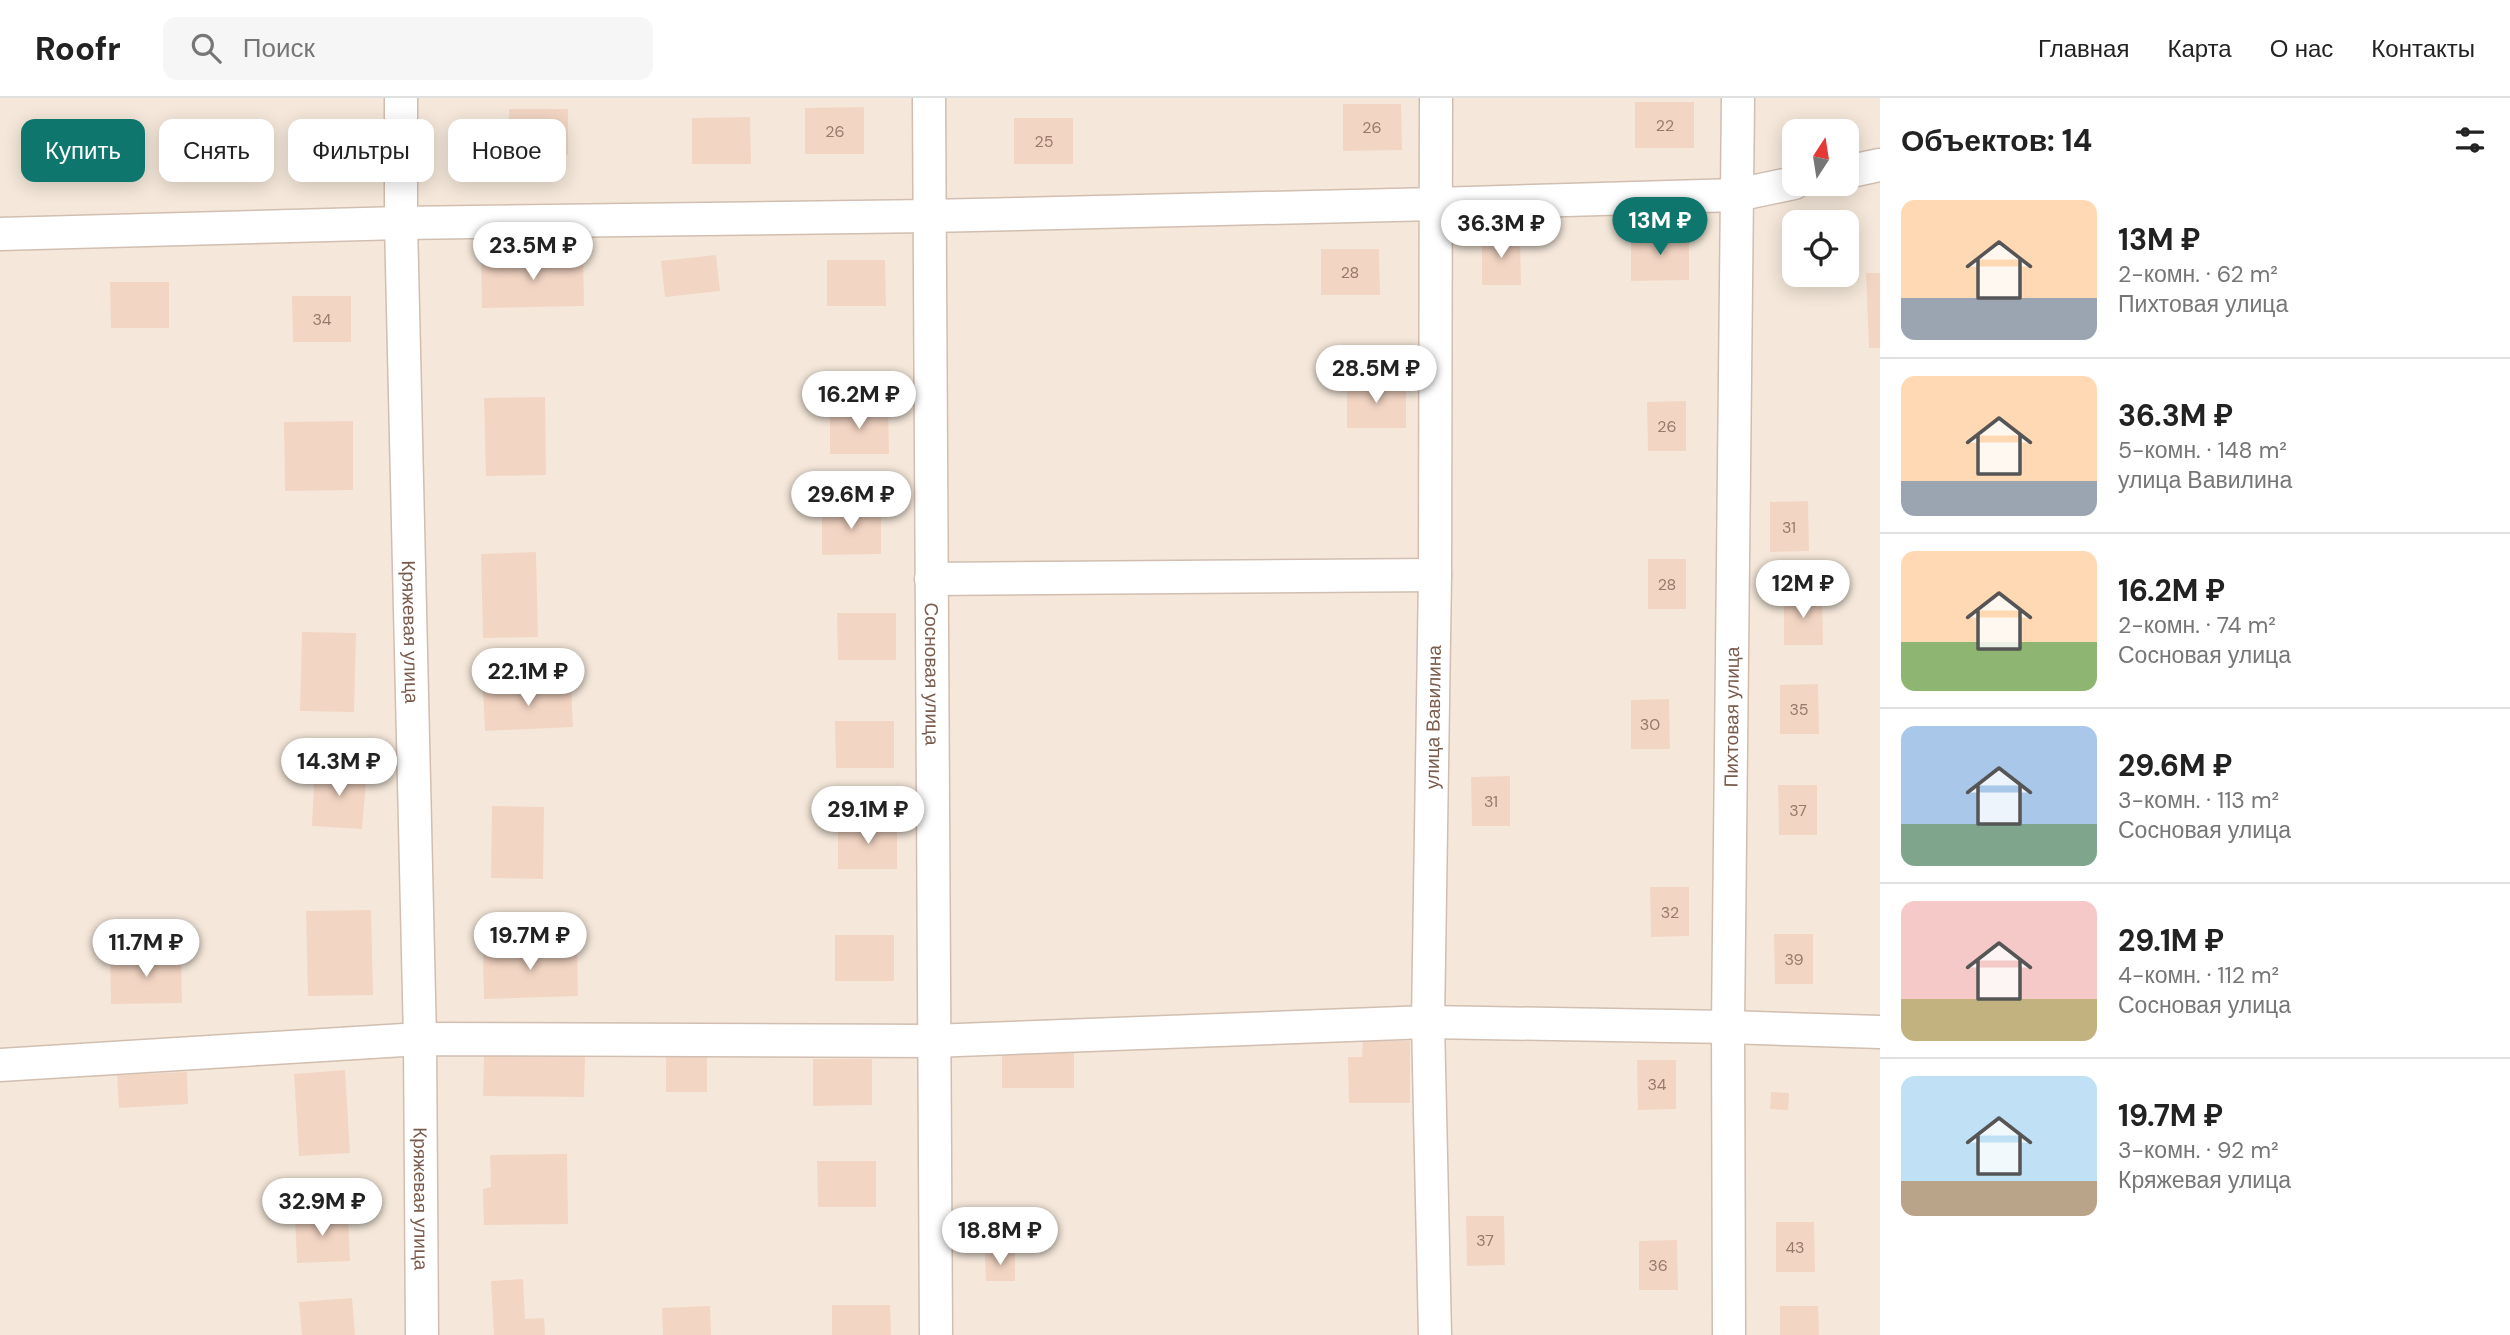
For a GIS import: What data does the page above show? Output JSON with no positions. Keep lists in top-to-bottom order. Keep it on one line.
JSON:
{"streets":{"street":["Кряжевая улица","Сосновая улица","Пихтовая улица","улица Вавилина"]},"house_numbers":["22","26","26","25","28","34","26","31","28","35","30","31","37","32","39","34","37","43","36"],"north":"top","page":{"header":"Roofr","search":"Поиск","nav":["Главная","Карта","О нас","Контакты"],"heading":"Объектов: 14","chip":["Купить","Снять","Фильтры","Новое"],"list":[{"name":"13M ₽","note":"2-комн. · 62 m² · Пихтовая улица"},{"name":"36.3M ₽","note":"5-комн. · 148 m² · улица Вавилина"},{"name":"16.2M ₽","note":"2-комн. · 74 m² · Сосновая улица"},{"name":"29.6M ₽","note":"3-комн. · 113 m² · Сосновая улица"},{"name":"29.1M ₽","note":"4-комн. · 112 m² · Сосновая улица"},{"name":"19.7M ₽","note":"3-комн. · 92 m² · Кряжевая улица"}],"price":["13M ₽","36.3M ₽","23.5M ₽","28.5M ₽","16.2M ₽","29.6M ₽","12M ₽","22.1M ₽","14.3M ₽","29.1M ₽","19.7M ₽","11.7M ₽","32.9M ₽","18.8M ₽"]}}
